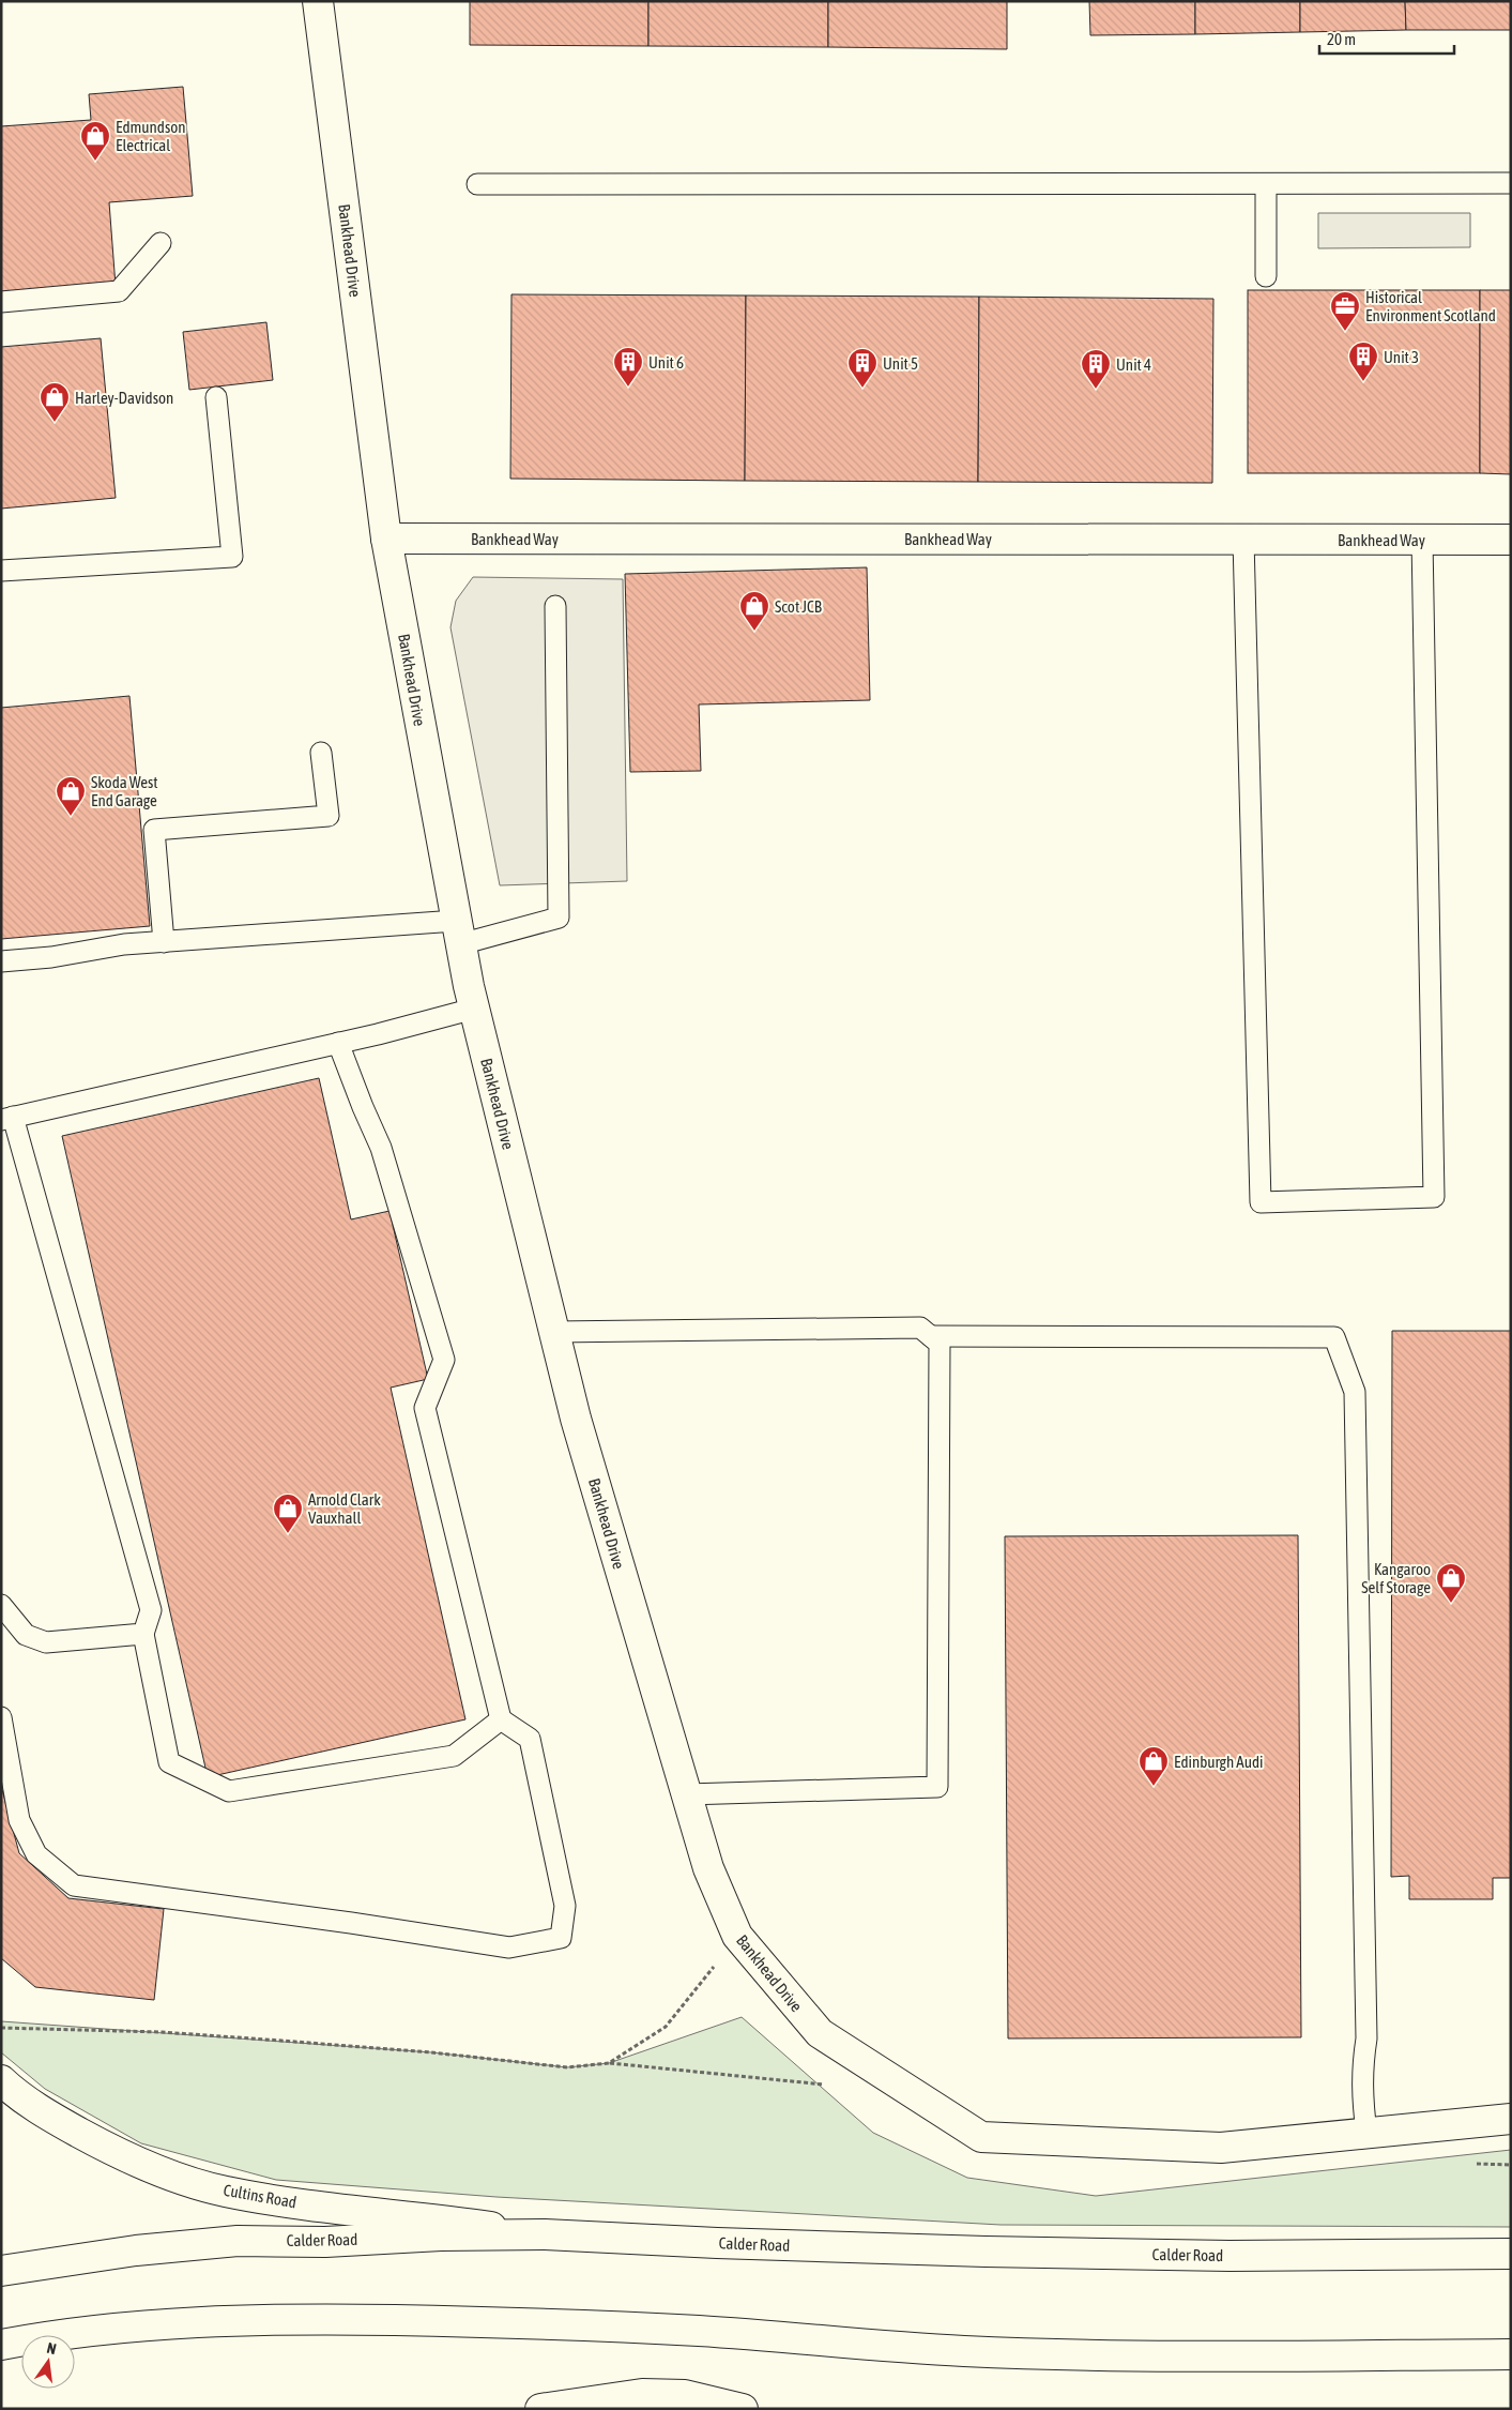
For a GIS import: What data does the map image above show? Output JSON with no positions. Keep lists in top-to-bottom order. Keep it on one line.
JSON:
{"streets":{"street":["Bankhead Drive","Bankhead Way","Cultins Road","Calder Road"]},"crossings":[["Bankhead Drive","Bankhead Way"],["Cultins Road","Calder Road"]],"places":{"shop":["Edmundson Electrical","Harley-Davidson","Scot JCB","Skoda West End Garage","Arnold Clark Vauxhall","Kangaroo Self Storage","Edinburgh Audi"],"office":["Historical Environment Scotland"],"building":["Unit 3","Unit 6","Unit 5","Unit 4"]},"scale_bar":"20 m","north":"top"}
